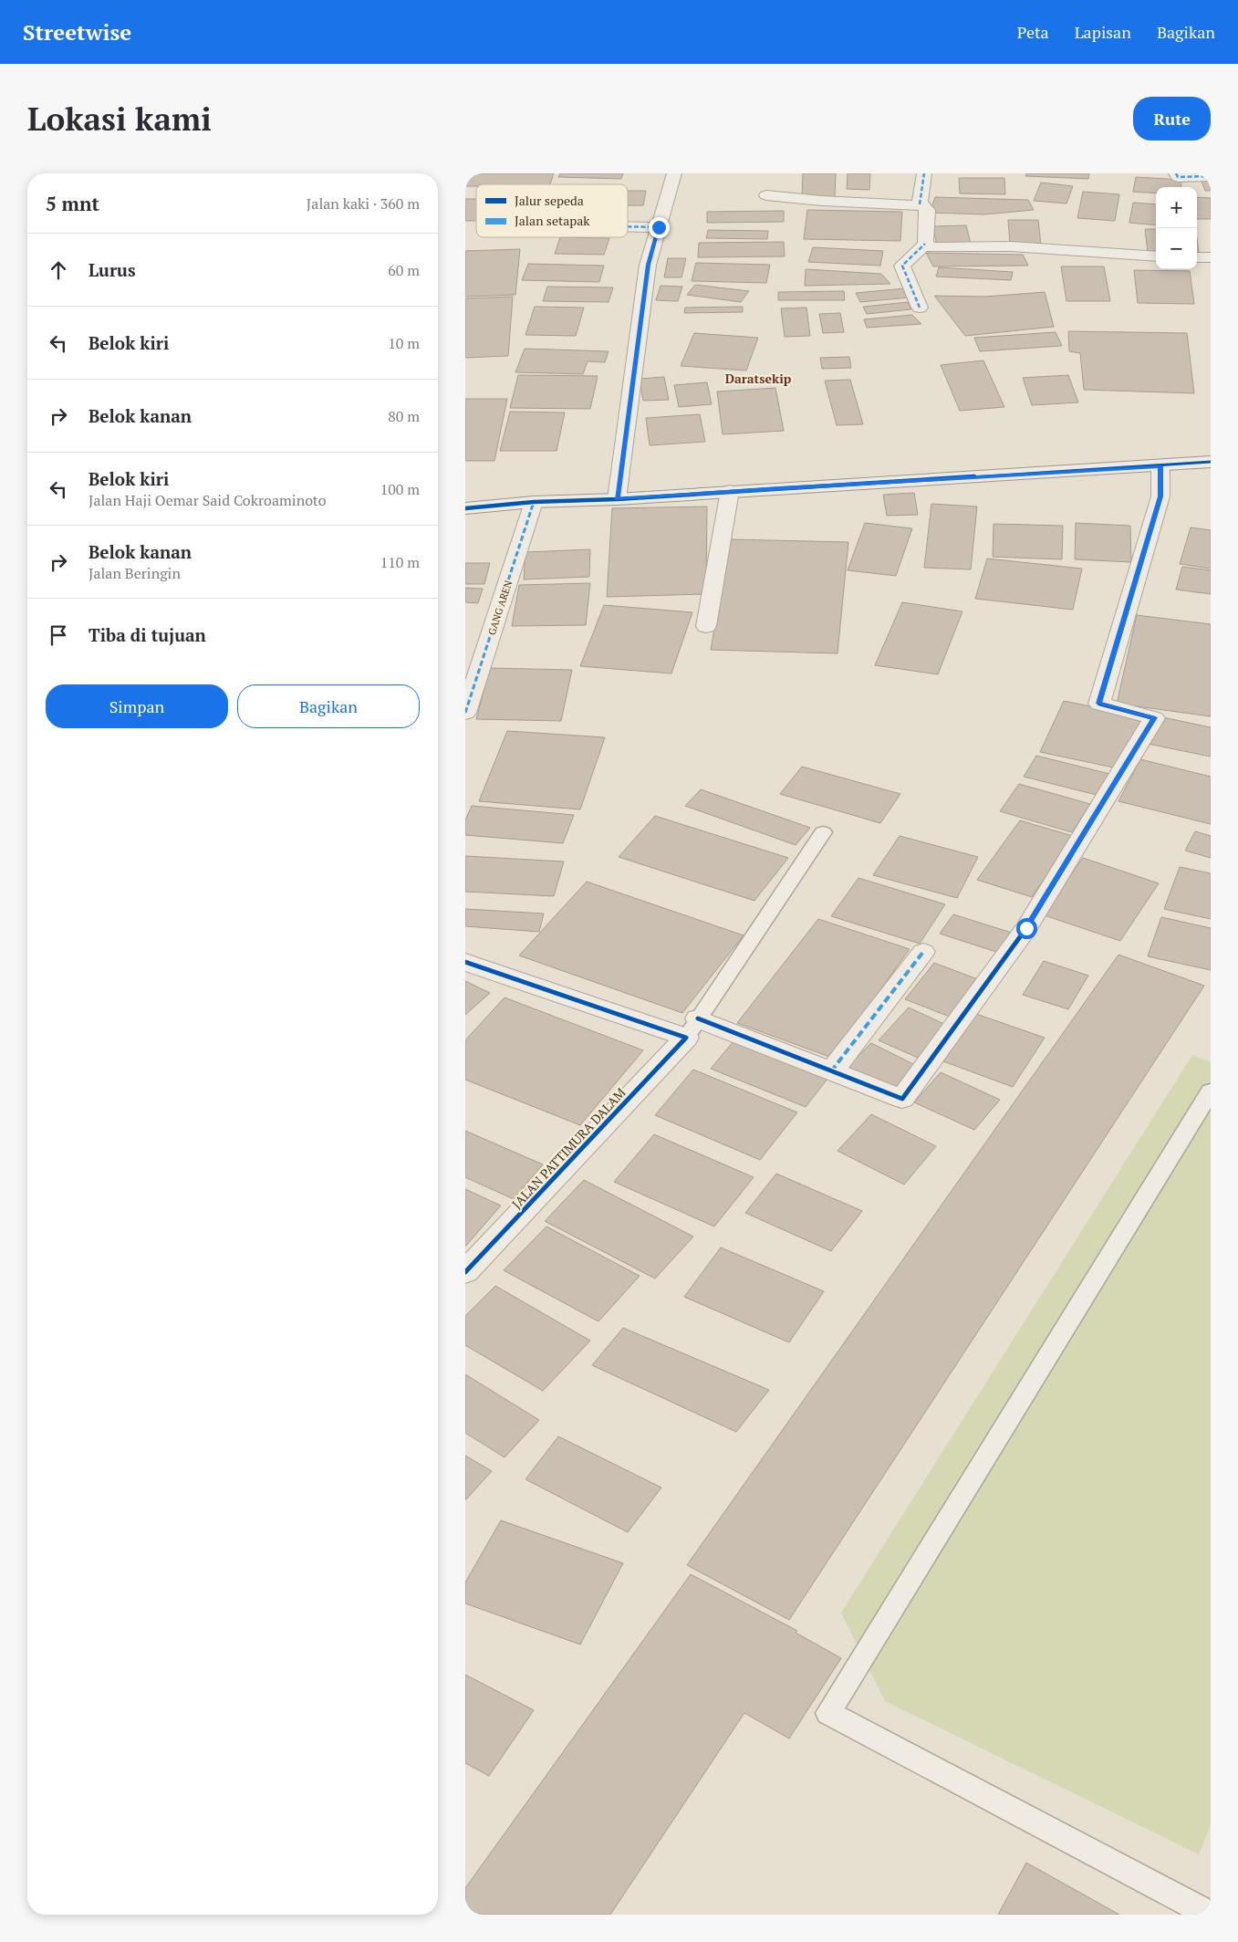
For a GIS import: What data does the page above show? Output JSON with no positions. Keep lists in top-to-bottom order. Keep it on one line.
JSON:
{"streets":{"street":["GANG AREN","JALAN PATTIMURA DALAM"]},"districts":["Daratsekip"],"legend":["Jalur sepeda","Jalan setapak"],"page":{"header":"Streetwise","nav":["Peta","Lapisan","Bagikan"],"buttons":["Rute",["Simpan","Bagikan"]],"title":"Lokasi kami","heading":["5 mnt","Jalan kaki · 360 m"],"map_buttons":["+","−"],"list":[["Lurus","60 m"],["Belok kiri","10 m"],["Belok kanan","80 m"],["Belok kiri","Jalan Haji Oemar Said Cokroaminoto","100 m"],["Belok kanan","Jalan Beringin","110 m"],"Tiba di tujuan"]}}
